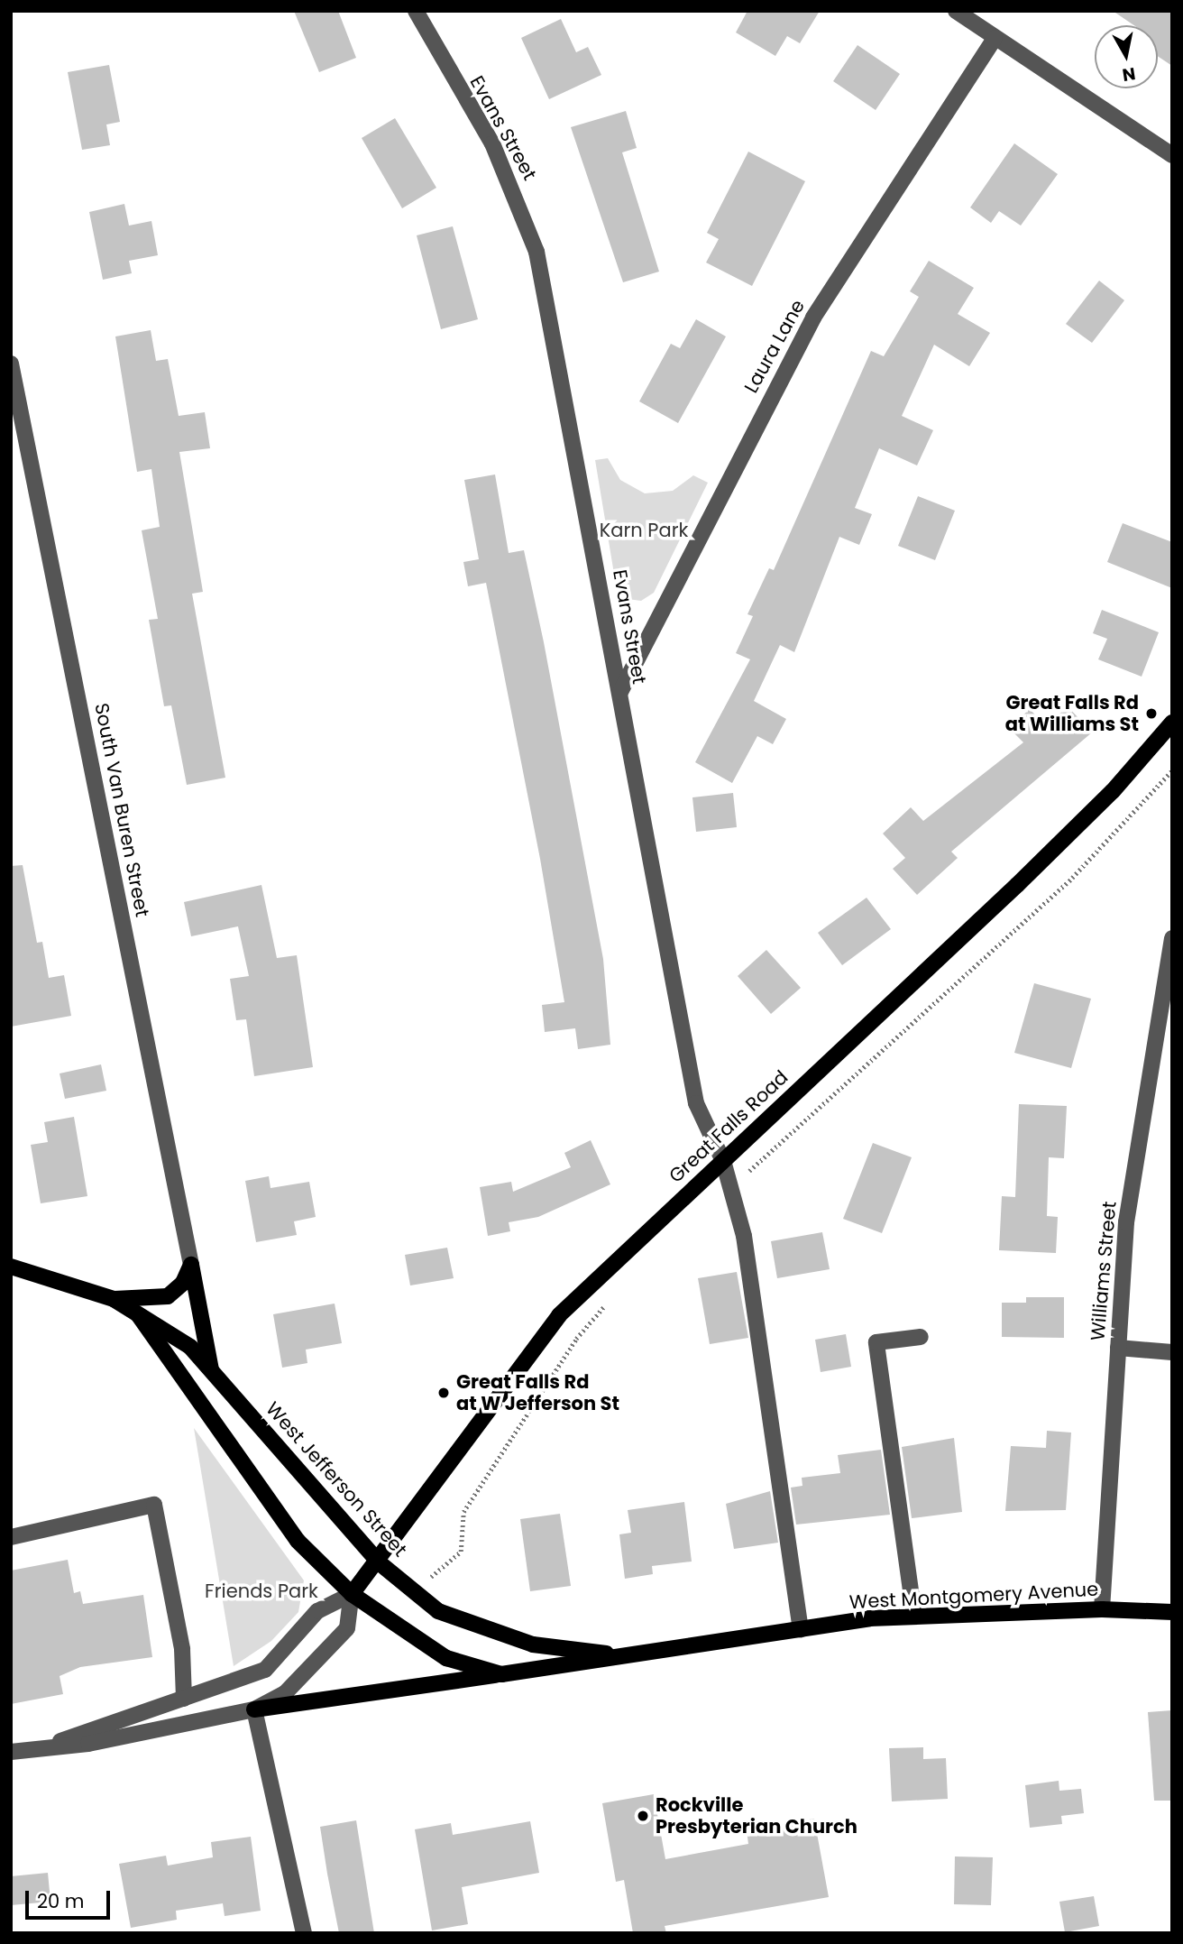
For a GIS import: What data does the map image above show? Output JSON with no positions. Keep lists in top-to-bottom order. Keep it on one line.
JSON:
{"streets":{"main road":["Great Falls Road","West Jefferson Street","West Montgomery Avenue"],"street":["Evans Street","Laura Lane","South Van Buren Street","Williams Street"]},"crossings":[["Evans Street","Laura Lane"],["Evans Street","Great Falls Road"],["Evans Street","West Montgomery Avenue"],["Great Falls Road","West Jefferson Street"],["Williams Street","West Montgomery Avenue"],["West Jefferson Street","West Montgomery Avenue"]],"parks":["Karn Park","Friends Park"],"places":["Great Falls Rd at Williams St","Great Falls Rd at W Jefferson St","Rockville Presbyterian Church"],"scale_bar":"20 m","north":"bottom"}
